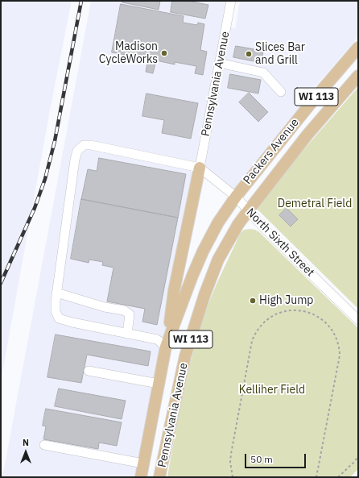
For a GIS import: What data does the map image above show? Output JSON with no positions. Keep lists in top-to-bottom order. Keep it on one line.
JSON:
{"streets":{"main road":["Pennsylvania Avenue","WI 113","Packers Avenue"],"street":["North Sixth Street"]},"crossings":[["Pennsylvania Avenue","Packers Avenue"],["Pennsylvania Avenue","North Sixth Street"],["Packers Avenue","North Sixth Street"]],"parks":["Demetral Field","Kelliher Field"],"places":["Madison CycleWorks","Slices Bar and Grill","High Jump"],"scale_bar":"50 m","north":"top"}
